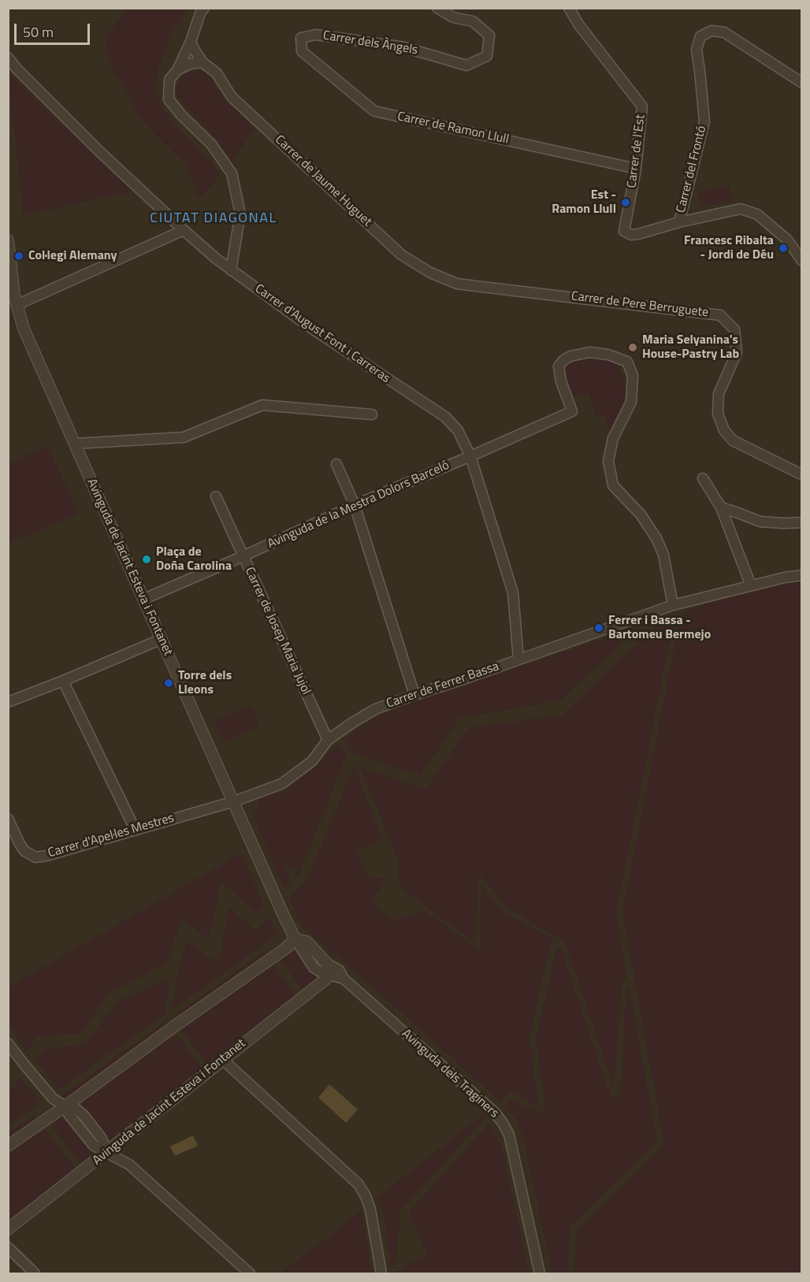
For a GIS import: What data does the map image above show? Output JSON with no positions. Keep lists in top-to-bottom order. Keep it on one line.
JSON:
{"streets":{"street":["Carrer dels Àngels","Carrer de Ramon Llull","Carrer de l'Est","Carrer del Frontó","Carrer de Jaume Huguet","Carrer de Pere Berruguete","Carrer d'August Font i Carreras","Avinguda de la Mestra Dolors Barceló","Avinguda de Jacint Esteva i Fontanet","Carrer de Josep Maria Jujol","Carrer de Ferrer Bassa","Carrer d'Apel·les Mestres","Avinguda dels Traginers"]},"crossings":[["Carrer dels Àngels","Carrer de Ramon Llull"],["Carrer de Ramon Llull","Carrer de l'Est"],["Carrer de l'Est","Carrer del Frontó"],["Carrer de Jaume Huguet","Carrer de Pere Berruguete"],["Carrer d'August Font i Carreras","Avinguda de la Mestra Dolors Barceló"],["Carrer d'August Font i Carreras","Carrer de Ferrer Bassa"],["Avinguda de la Mestra Dolors Barceló","Avinguda de Jacint Esteva i Fontanet"],["Avinguda de la Mestra Dolors Barceló","Carrer de Josep Maria Jujol"],["Avinguda de la Mestra Dolors Barceló","Carrer de Ferrer Bassa"],["Avinguda de Jacint Esteva i Fontanet","Carrer de Ferrer Bassa"],["Avinguda de Jacint Esteva i Fontanet","Carrer d'Apel·les Mestres"],["Avinguda de Jacint Esteva i Fontanet","Avinguda dels Traginers"],["Carrer de Josep Maria Jujol","Carrer de Ferrer Bassa"],["Carrer de Ferrer Bassa","Carrer d'Apel·les Mestres"]],"districts":["CIUTAT DIAGONAL"],"places":["Est - Ramon Llull","Francesc Ribalta - Jordi de Déu","Col·legi Alemany","Maria Selyanina's House-Pastry Lab","Plaça de Doña Carolina","Ferrer i Bassa - Bartomeu Bermejo","Torre dels Lleons"],"scale_bar":"50 m"}
